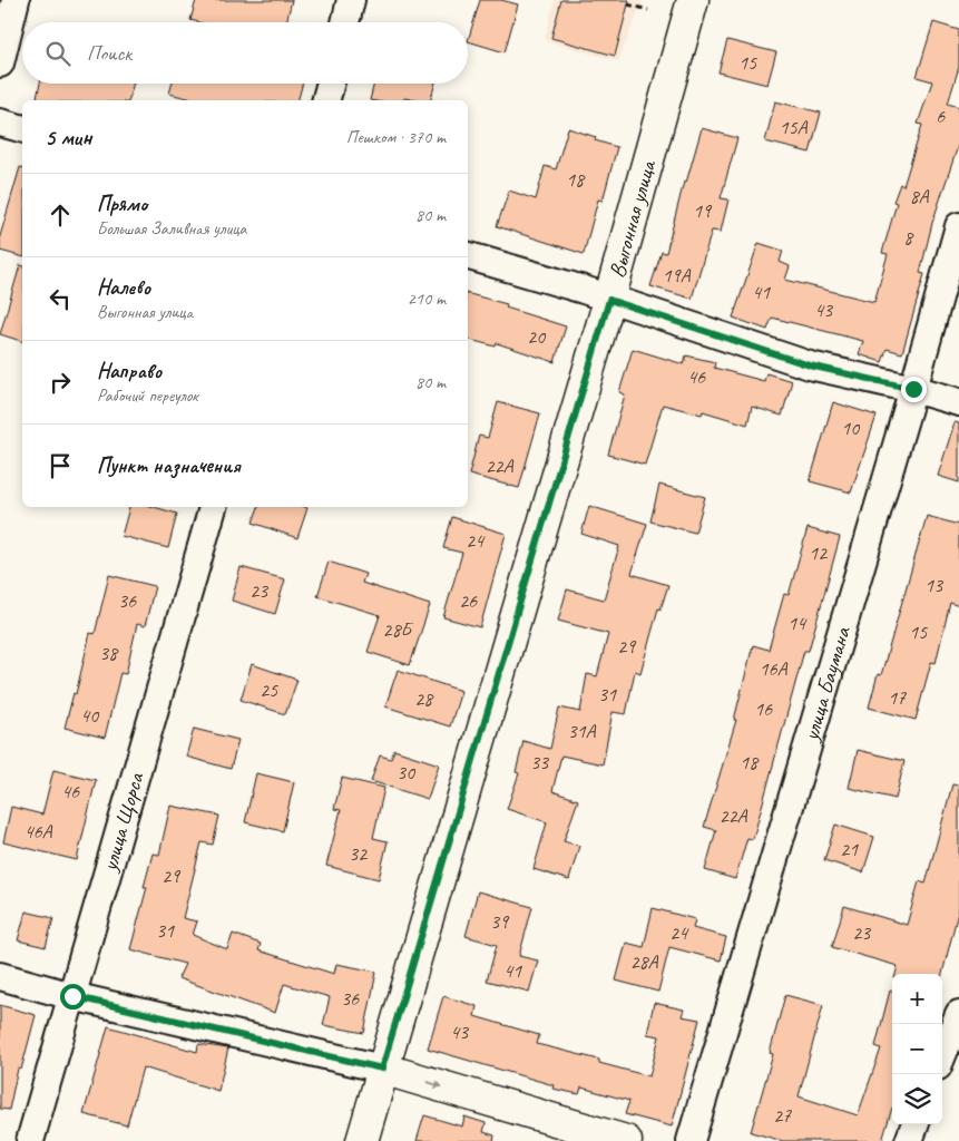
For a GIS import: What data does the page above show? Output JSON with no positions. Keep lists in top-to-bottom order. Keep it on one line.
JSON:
{"streets":{"street":["Выгонная улица","улица Баумана","улица Щорса"]},"house_numbers":["15","6","15А","18","8А","19","8","19А","41","43","20","46","10","22А","24","12","13","23","36","26","14","28Б","15","29","38","16А","25","31","17","28","16","40","31А","33","18","30","46","22А","46А","21","32","29","39","31","24","23","28А","41","36","43","27"],"page":{"search":"Поиск","heading":["5 мин","Пешком · 370 m"],"list":[["Прямо","Большая Заливная улица","80 m"],["Налево","Выгонная улица","210 m"],["Направо","Рабочий переулок","80 m"],"Пункт назначения"],"map_buttons":["+","−"]}}
